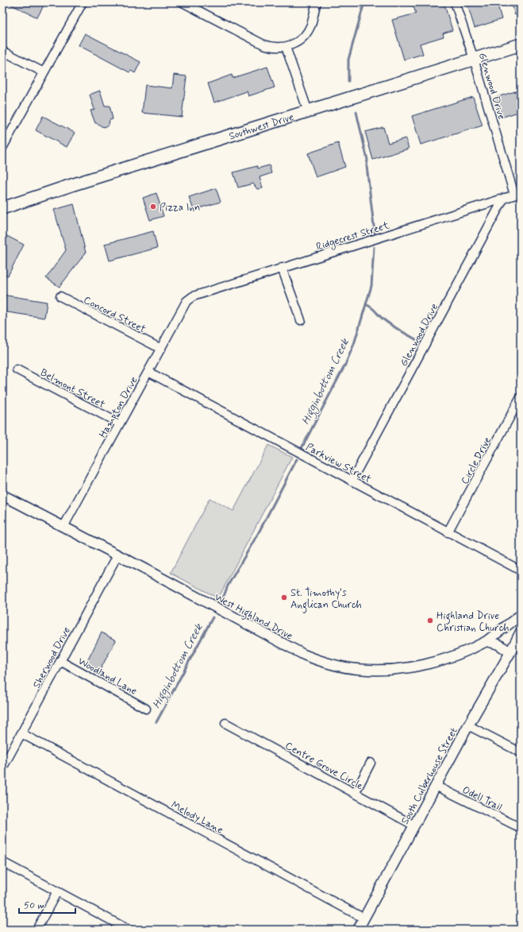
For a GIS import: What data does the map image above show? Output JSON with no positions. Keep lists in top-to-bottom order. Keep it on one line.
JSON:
{"streets":{"main road":["Southwest Drive"],"street":["Glenwood Drive","Ridgecrest Street","Concord Street","Belmont Street","Hampton Drive","Circle Drive","Parkview Street","West Highland Drive","Sherwood Drive","Woodland Lane","Centre Grove Circle","South Culberhouse Street","Odell Trail","Melody Lane"]},"crossings":[["Glenwood Drive","Southwest Drive"],["Glenwood Drive","Ridgecrest Street"],["Glenwood Drive","Parkview Street"],["Ridgecrest Street","Hampton Drive"],["Concord Street","Hampton Drive"],["Belmont Street","Hampton Drive"],["Hampton Drive","Parkview Street"],["Hampton Drive","West Highland Drive"],["Circle Drive","Parkview Street"],["West Highland Drive","Sherwood Drive"],["Sherwood Drive","Woodland Lane"],["Sherwood Drive","Melody Lane"],["Centre Grove Circle","South Culberhouse Street"],["South Culberhouse Street","Odell Trail"],["South Culberhouse Street","Melody Lane"]],"water":["Higginbottom Creek"],"places":["Pizza Inn","St. Timothy's Anglican Church","Highland Drive Christian Church"],"scale_bar":"50 m"}
